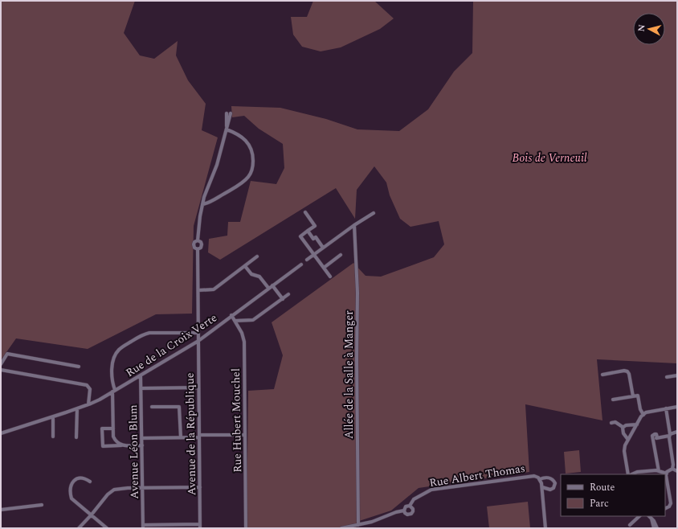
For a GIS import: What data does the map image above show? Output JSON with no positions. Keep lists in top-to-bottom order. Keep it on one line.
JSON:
{"streets":{"street":["Rue de la Croix Verte","Allée de la Salle à Manger","Rue Hubert Mouchel","Avenue de la République","Avenue Léon Blum","Rue Albert Thomas"]},"crossings":[["Rue de la Croix Verte","Rue Hubert Mouchel"],["Rue de la Croix Verte","Avenue de la République"],["Rue de la Croix Verte","Avenue Léon Blum"]],"parks":["Bois de Verneuil"],"legend":["Route","Parc"],"north":"left"}
